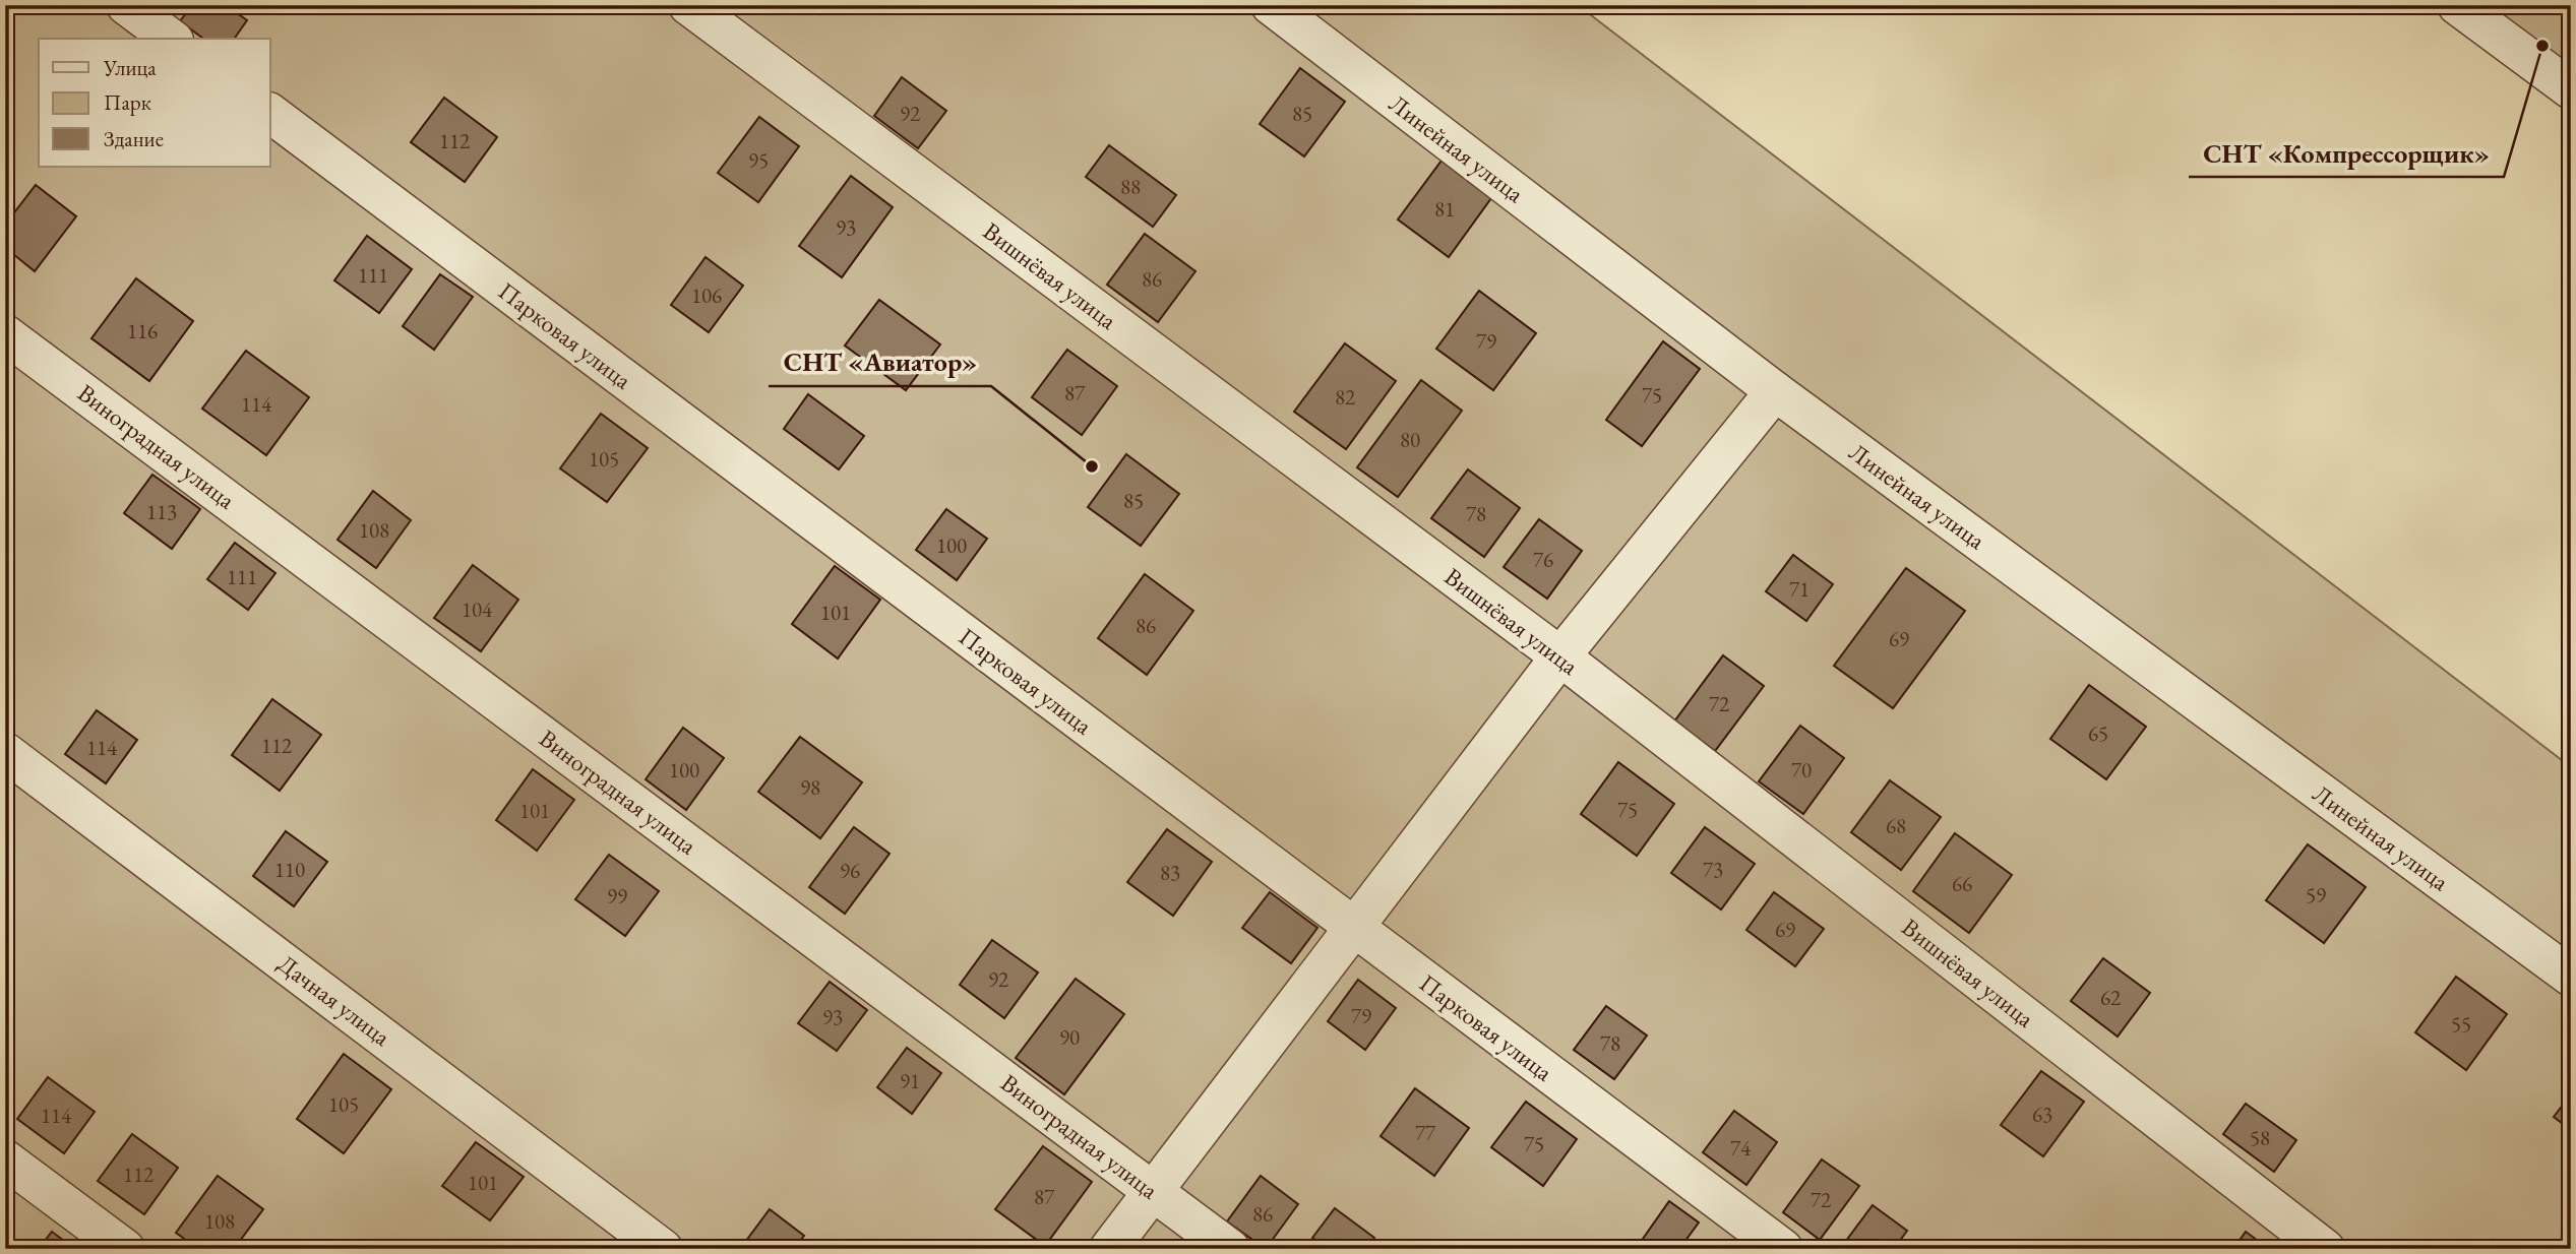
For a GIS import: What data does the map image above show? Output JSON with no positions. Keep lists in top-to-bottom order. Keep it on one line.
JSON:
{"streets":{"street":["Линейная улица","Вишнёвая улица","Парковая улица","Виноградная улица","Дачная улица"]},"places":["СНТ «Компрессорщик»","СНТ «Авиатор»"],"house_numbers":["92","85","112","95","88","81","93","111","86","106","116","79","87","75","82","114","80","105","85","113","78","108","100","76","111","71","104","101","86","69","72","65","112","114","100","70","98","75","101","68","110","73","96","83","66","59","99","69","92","62","79","93","55","90","78","91","105","63","114","77","58","75","74","112","101","87","72","86","108"],"legend":["Улица","Парк","Здание"]}
